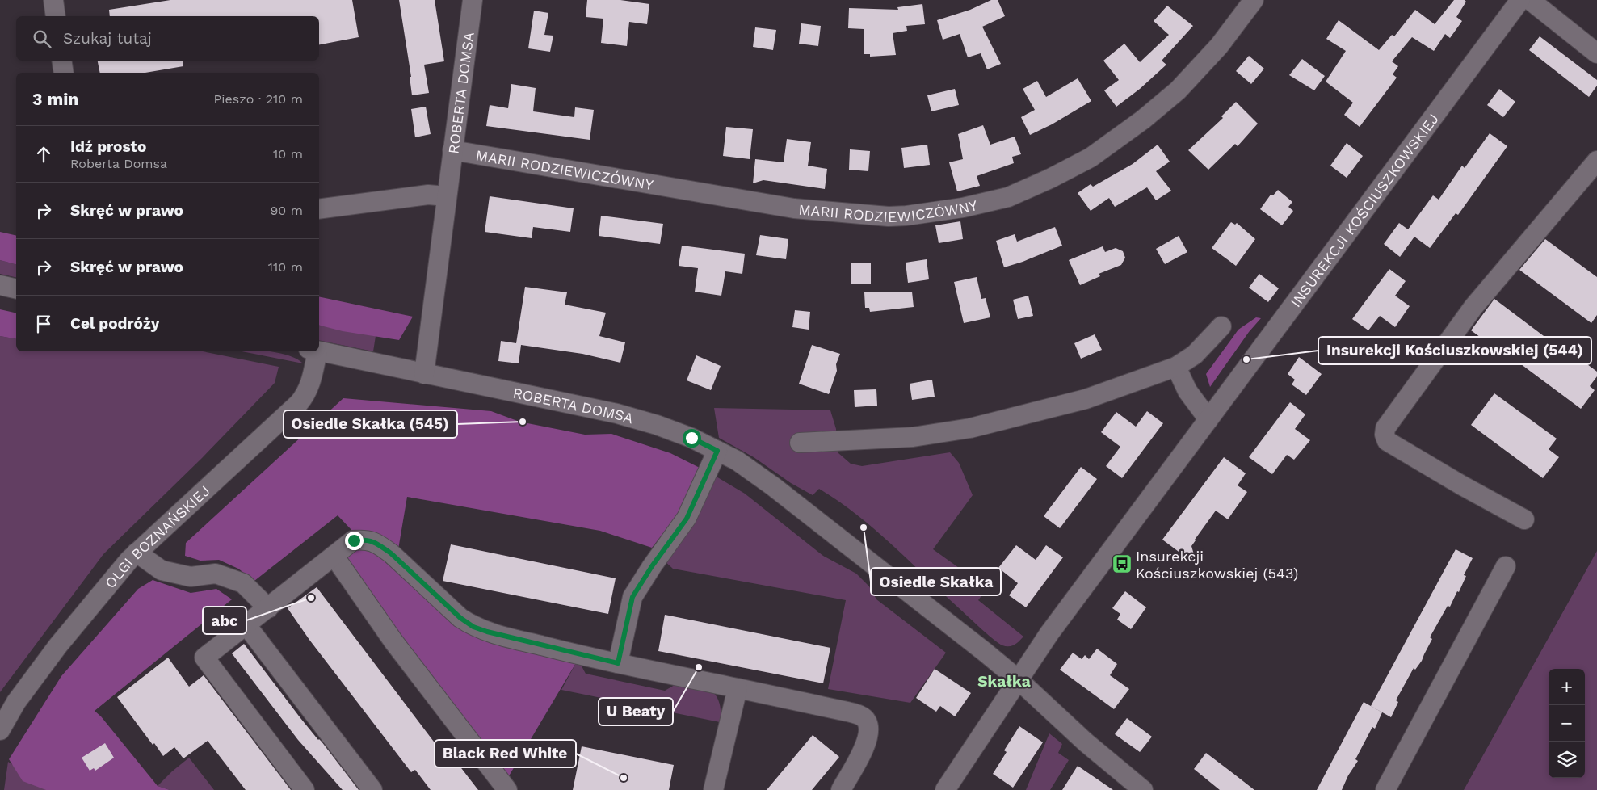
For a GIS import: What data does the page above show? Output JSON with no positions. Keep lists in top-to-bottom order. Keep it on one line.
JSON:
{"streets":{"street":["ROBERTA DOMSA","MARII RODZIEWICZÓWNY","INSUREKCJI KOŚCIUSZKOWSKIEJ","OLGI BOZNAŃSKIEJ"]},"crossings":[["ROBERTA DOMSA","MARII RODZIEWICZÓWNY"],["ROBERTA DOMSA","INSUREKCJI KOŚCIUSZKOWSKIEJ"]],"districts":["Skałka"],"places":{"other":["Insurekcji Kościuszkowskiej (544)","Osiedle Skałka (545)","Osiedle Skałka","abc","U Beaty","Black Red White"],"bus stop":["Insurekcji Kościuszkowskiej (543)"]},"page":{"search":"Szukaj tutaj","heading":["3 min","Pieszo · 210 m"],"list":[["Idź prosto","Roberta Domsa","10 m"],["Skręć w prawo","90 m"],["Skręć w prawo","110 m"],"Cel podróży"],"map_buttons":["+","−"]}}
